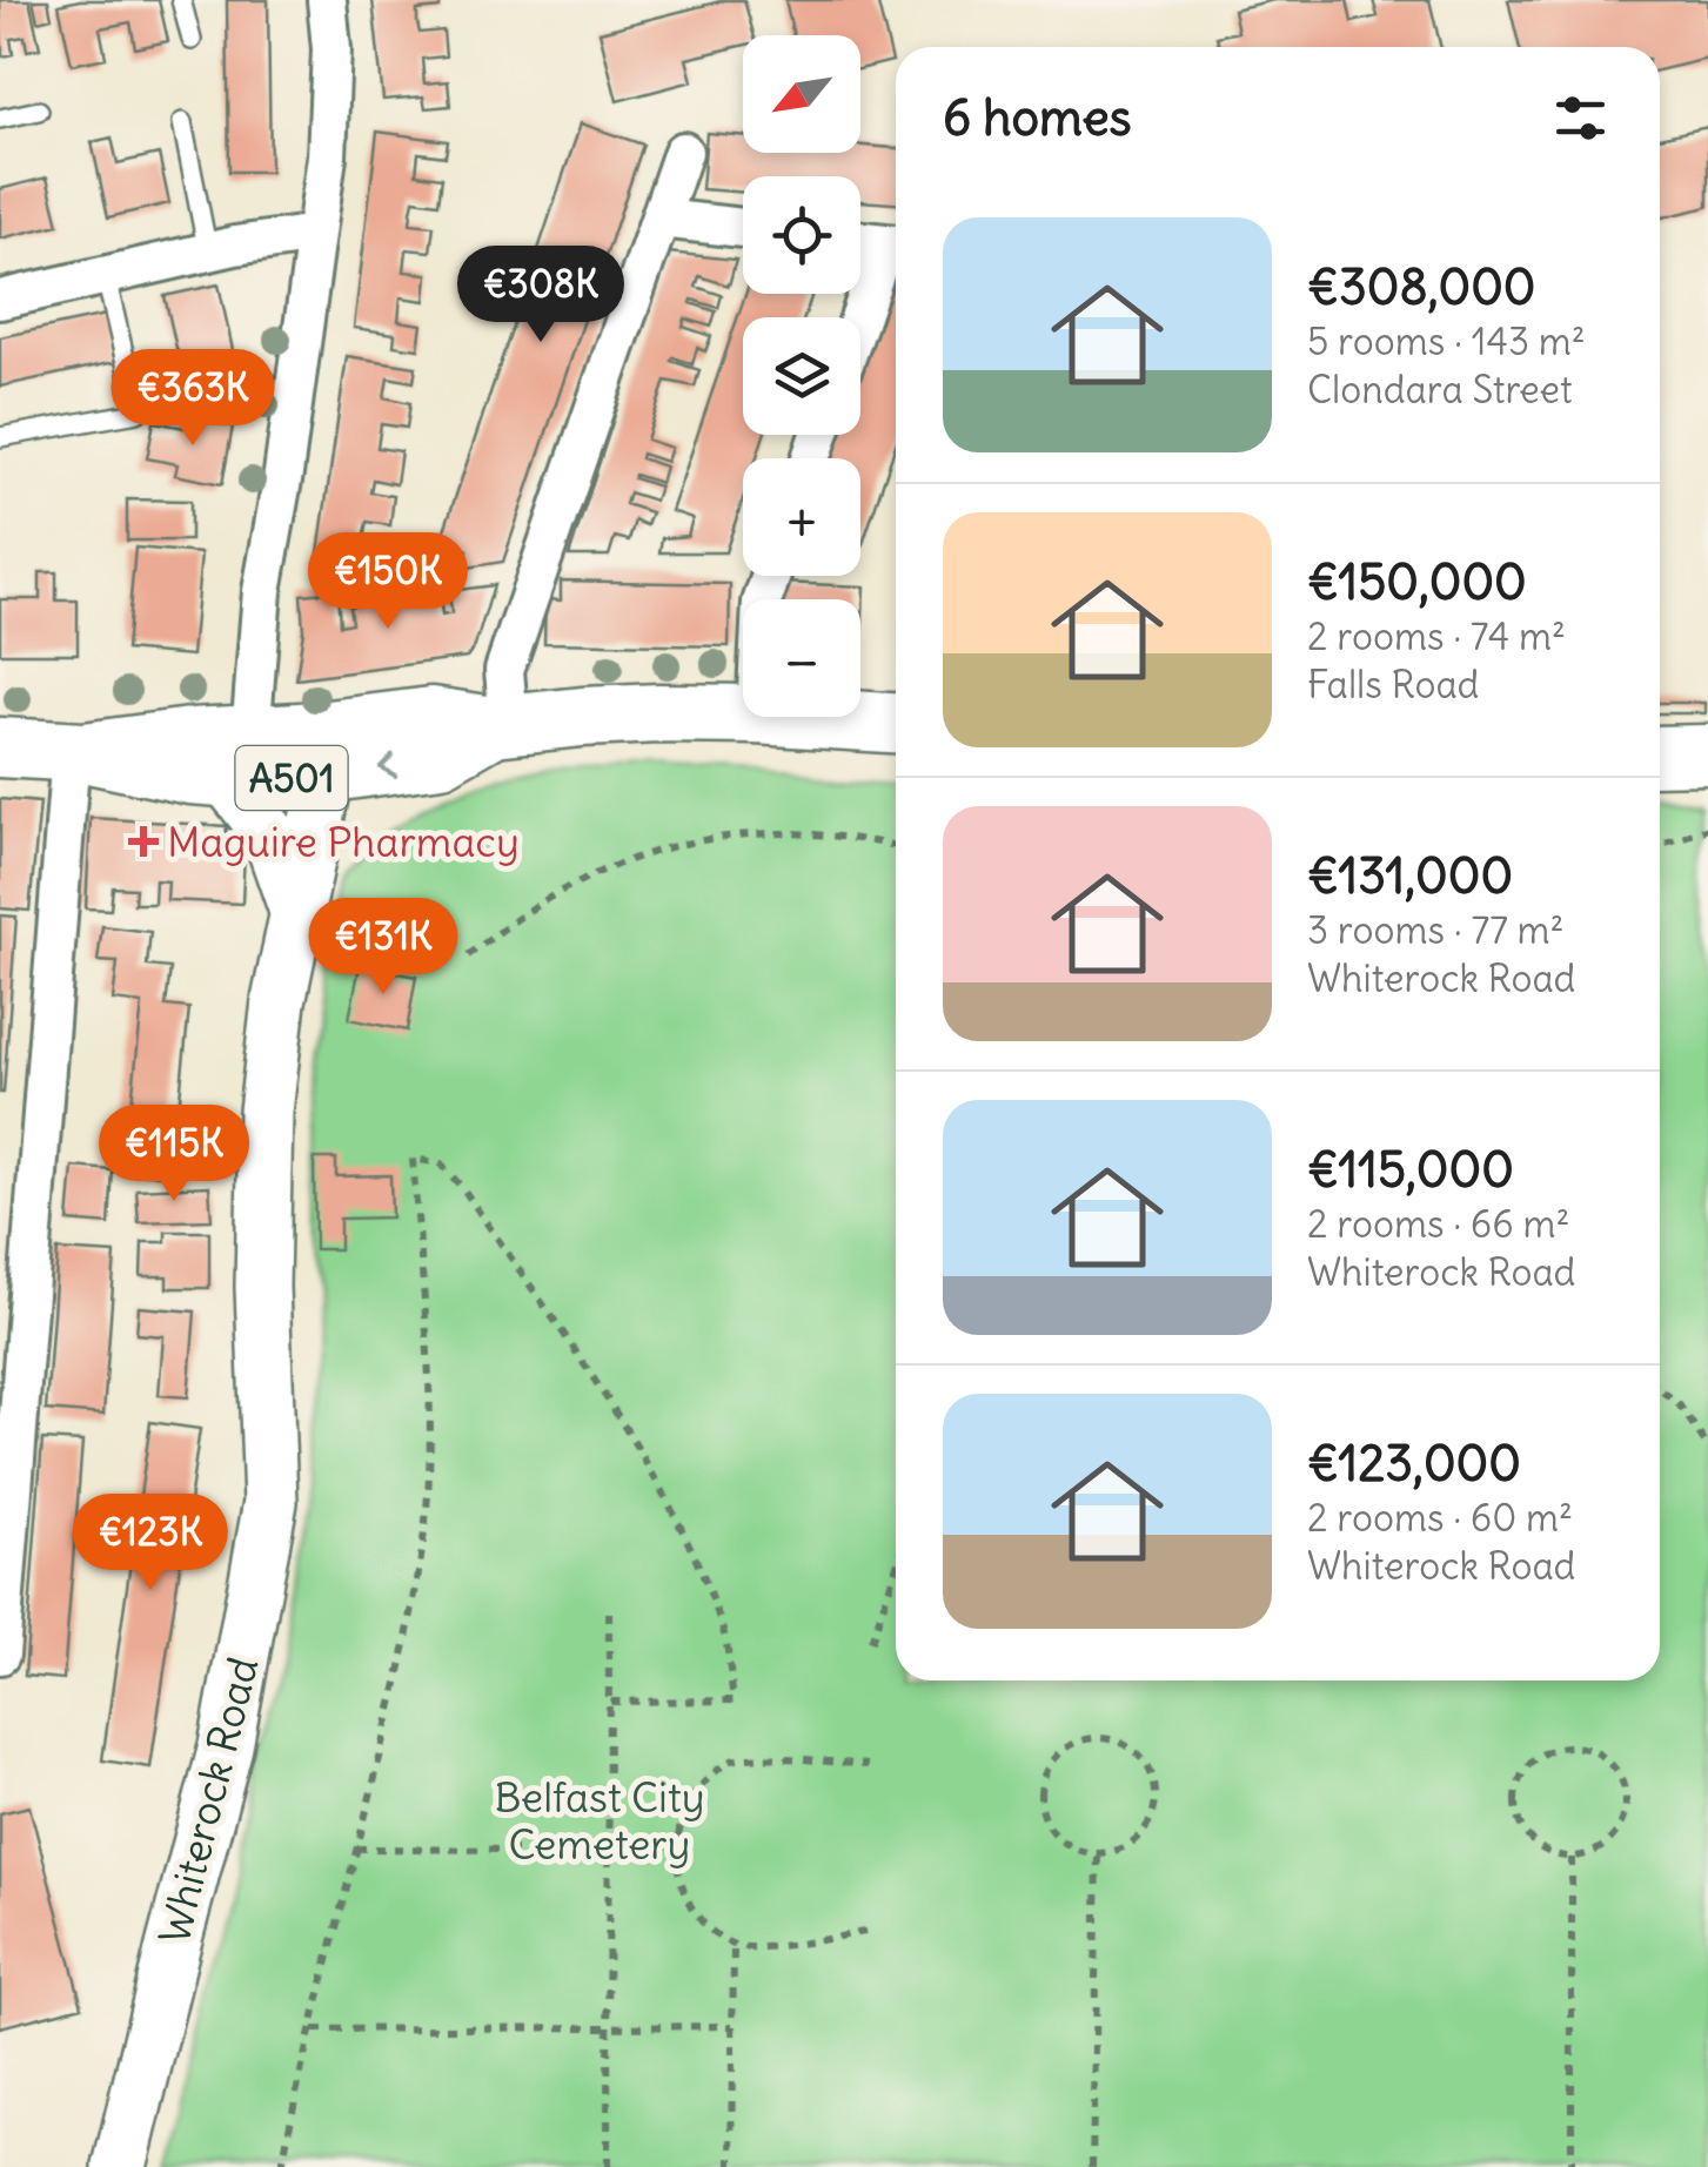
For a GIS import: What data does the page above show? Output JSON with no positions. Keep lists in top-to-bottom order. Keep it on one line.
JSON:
{"streets":{"main road":["A501"],"street":["Whiterock Road"]},"crossings":[["A501","Whiterock Road"]],"parks":["Belfast City Cemetery"],"places":{"health":["Maguire Pharmacy"]},"north":"bottom left","page":{"map_buttons":["+","−"],"heading":"6 homes","list":[{"name":"€308,000","note":"5 rooms · 143 m² · Clondara Street"},{"name":"€150,000","note":"2 rooms · 74 m² · Falls Road"},{"name":"€131,000","note":"3 rooms · 77 m² · Whiterock Road"},{"name":"€115,000","note":"2 rooms · 66 m² · Whiterock Road"},{"name":"€123,000","note":"2 rooms · 60 m² · Whiterock Road"}],"price":["€308K","€363K","€150K","€131K","€115K","€123K"]}}
